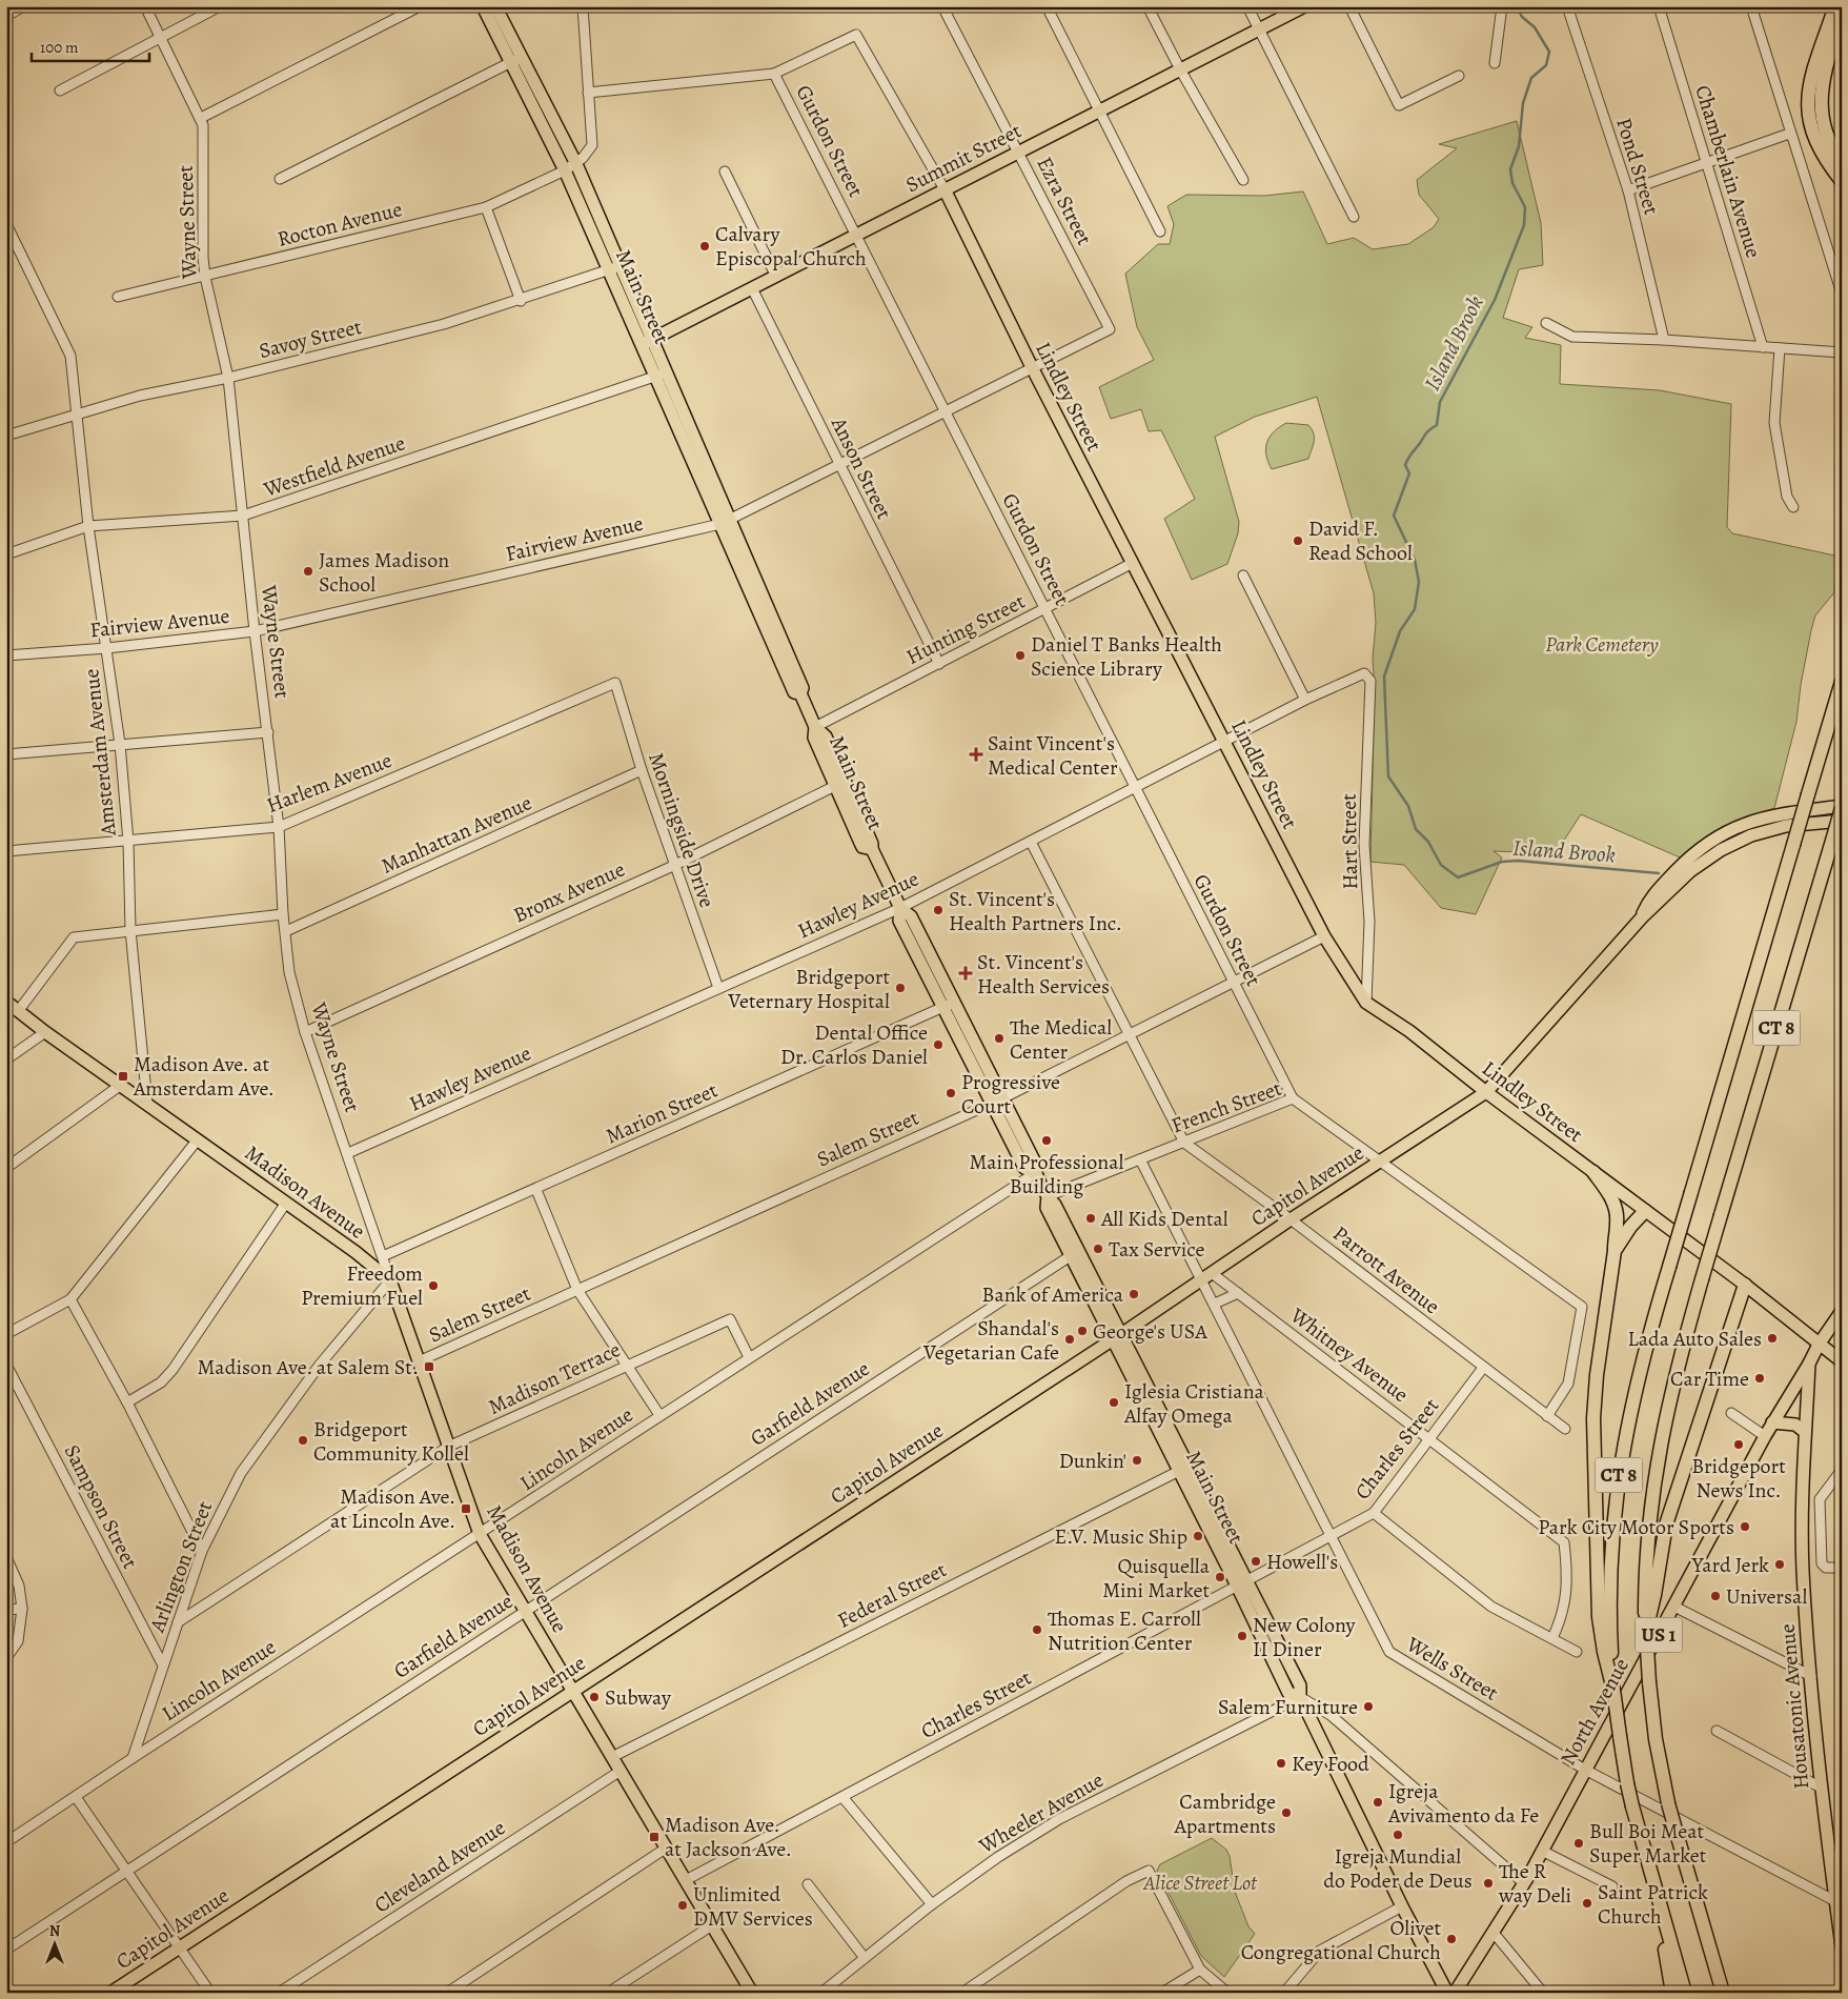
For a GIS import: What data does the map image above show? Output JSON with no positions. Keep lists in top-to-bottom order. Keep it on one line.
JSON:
{"streets":{"highway":["CT 8"],"main road":["Summit Street","Main Street","Lindley Street","Capitol Avenue","Madison Avenue","US 1","Housatonic Avenue","North Avenue"],"street":["Gurdon Street","Pond Street","Chamberlain Avenue","Ezra Street","Wayne Street","Rocton Avenue","Savoy Street","Westfield Avenue","Anson Street","Fairview Avenue","Hunting Street","Amsterdam Avenue","Harlem Avenue","Morningside Drive","Manhattan Avenue","Hart Street","Bronx Avenue","Hawley Avenue","French Street","Marion Street","Salem Street","Parrott Avenue","Whitney Avenue","Madison Terrace","Garfield Avenue","Lincoln Avenue","Charles Street","Sampson Street","Arlington Street","Federal Street","Wells Street","Wheeler Avenue","Cleveland Avenue"]},"crossings":[["Gurdon Street","Summit Street"],["Gurdon Street","Lindley Street"],["Gurdon Street","Fairview Avenue"],["Gurdon Street","Hunting Street"],["Gurdon Street","Hawley Avenue"],["Gurdon Street","French Street"],["Gurdon Street","Salem Street"],["Summit Street","Ezra Street"],["Summit Street","Main Street"],["Summit Street","Lindley Street"],["Summit Street","Anson Street"],["Ezra Street","Fairview Avenue"],["Wayne Street","Rocton Avenue"],["Wayne Street","Savoy Street"],["Wayne Street","Westfield Avenue"],["Wayne Street","Fairview Avenue"],["Wayne Street","Harlem Avenue"],["Wayne Street","Manhattan Avenue"],["Wayne Street","Bronx Avenue"],["Wayne Street","Hawley Avenue"],["Wayne Street","Marion Street"],["Wayne Street","Madison Avenue"],["Wayne Street","Arlington Street"],["Rocton Avenue","Main Street"],["Main Street","Savoy Street"],["Main Street","Westfield Avenue"],["Main Street","Fairview Avenue"],["Main Street","Hunting Street"],["Main Street","Bronx Avenue"],["Main Street","Hawley Avenue"],["Main Street","French Street"],["Main Street","Marion Street"],["Main Street","Salem Street"],["Main Street","Capitol Avenue"],["Main Street","Garfield Avenue"],["Main Street","Lincoln Avenue"],["Main Street","Charles Street"],["Main Street","Federal Street"],["Main Street","Wheeler Avenue"],["Savoy Street","Amsterdam Avenue"],["Lindley Street","Fairview Avenue"],["Lindley Street","Hunting Street"],["Lindley Street","Hart Street"],["Lindley Street","Hawley Avenue"],["Lindley Street","Salem Street"],["Lindley Street","Capitol Avenue"],["Lindley Street","North Avenue"],["Westfield Avenue","Amsterdam Avenue"],["Anson Street","Fairview Avenue"],["Anson Street","Hunting Street"],["Fairview Avenue","Amsterdam Avenue"],["Amsterdam Avenue","Harlem Avenue"],["Amsterdam Avenue","Madison Avenue"],["Harlem Avenue","Morningside Drive"],["Morningside Drive","Manhattan Avenue"],["Morningside Drive","Bronx Avenue"],["Morningside Drive","Hawley Avenue"],["Hart Street","Hawley Avenue"],["CT 8","Capitol Avenue"],["French Street","Capitol Avenue"],["French Street","Parrott Avenue"],["French Street","Wells Street"],["Salem Street","Madison Avenue"],["Capitol Avenue","Madison Avenue"],["Capitol Avenue","Parrott Avenue"],["Capitol Avenue","Whitney Avenue"],["Capitol Avenue","Wells Street"],["Madison Avenue","Madison Terrace"],["Madison Avenue","Garfield Avenue"],["Madison Avenue","Lincoln Avenue"],["Madison Avenue","Charles Street"],["Madison Avenue","Arlington Street"],["Madison Avenue","Federal Street"],["Madison Avenue","Cleveland Avenue"],["Parrott Avenue","Charles Street"],["Whitney Avenue","Charles Street"],["Whitney Avenue","Wells Street"],["Madison Terrace","Lincoln Avenue"],["Madison Terrace","Arlington Street"],["Lincoln Avenue","Arlington Street"],["Charles Street","Wells Street"],["Sampson Street","Arlington Street"],["Wells Street","Housatonic Avenue"],["Wells Street","North Avenue"],["Housatonic Avenue","North Avenue"]],"water":["Island Brook"],"parks":["Park Cemetery","Alice Street Lot"],"places":{"other":["Calvary Episcopal Church","David F. Read School","James Madison School","Daniel T Banks Health Science Library","St. Vincent's Health Partners Inc.","Bridgeport Veternary Hospital","The Medical Center","Dental Office Dr. Carlos Daniel","Progressive Court","Main Professional Building","All Kids Dental","Tax Service","Freedom Premium Fuel","Bank of America","George's USA","Lada Auto Sales","Shandal's Vegetarian Cafe","Car Time","Iglesia Cristiana Alfay Omega","Bridgeport Community Kollel","Bridgeport News Inc.","Dunkin'","Park City Motor Sports","E.V. Music Ship","Howell's","Yard Jerk","Quisquella Mini Market","Universal","Thomas E. Carroll Nutrition Center","New Colony II Diner","Subway","Salem Furniture","Key Food","Igreja Avivamento da Fe","Cambridge Apartments","Igreja Mundial do Poder de Deus","Bull Boi Meat Super Market","The R way Deli","Saint Patrick Church","Unlimited DMV Services","Olivet Congregational Church"],"health":["Saint Vincent's Medical Center","St. Vincent's Health Services"],"transit":["Madison Ave. at Amsterdam Ave.","Madison Ave. at Salem St.","Madison Ave. at Lincoln Ave.","Madison Ave. at Jackson Ave."]},"scale_bar":"100 m","north":"top"}
